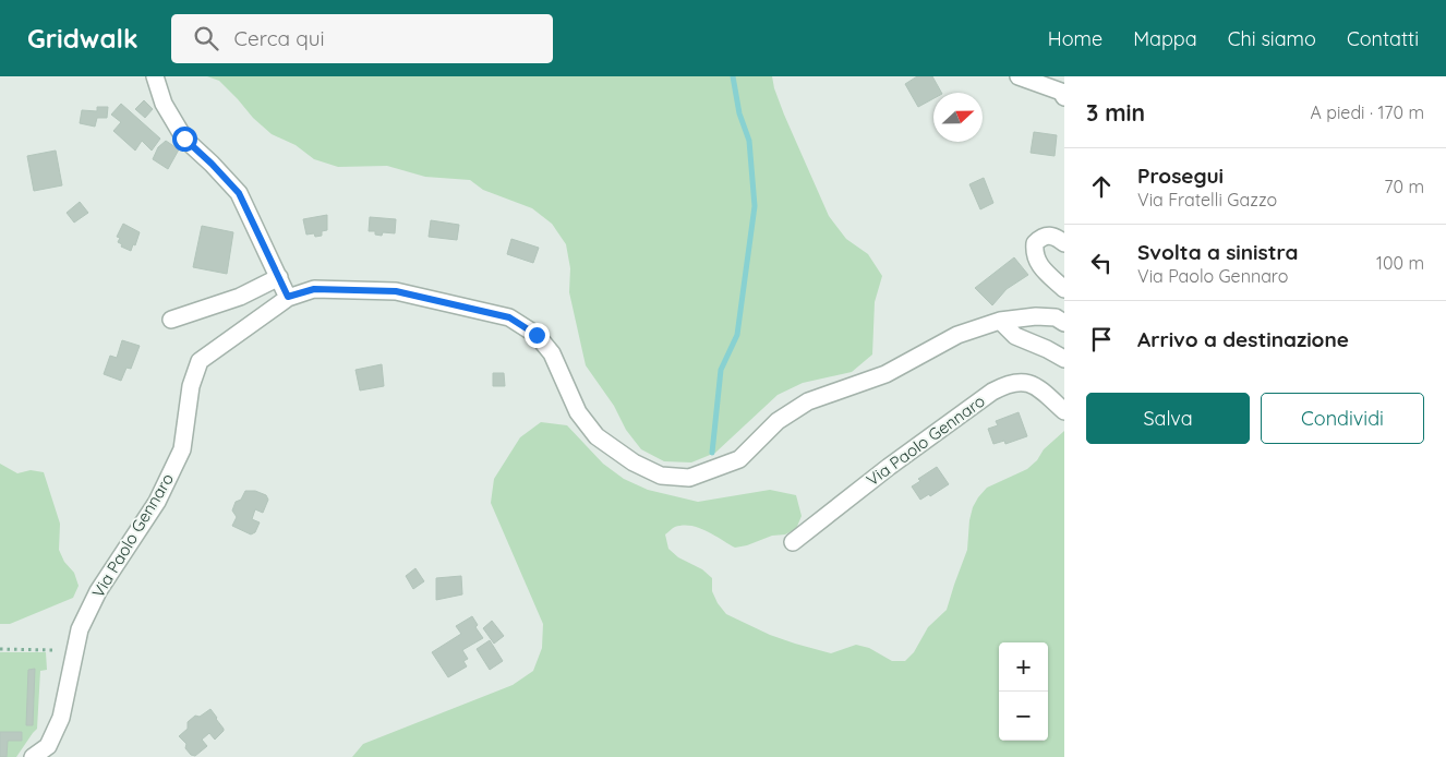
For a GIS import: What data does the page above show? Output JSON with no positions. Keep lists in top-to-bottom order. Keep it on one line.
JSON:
{"streets":{"street":["Via Paolo Gennaro"]},"north":"right","page":{"header":"Gridwalk","search":"Cerca qui","nav":["Home","Mappa","Chi siamo","Contatti"],"heading":["3 min","A piedi · 170 m"],"list":[["Prosegui","Via Fratelli Gazzo","70 m"],["Svolta a sinistra","Via Paolo Gennaro","100 m"],"Arrivo a destinazione"],"buttons":["Salva","Condividi"],"map_buttons":["+","−"]}}
